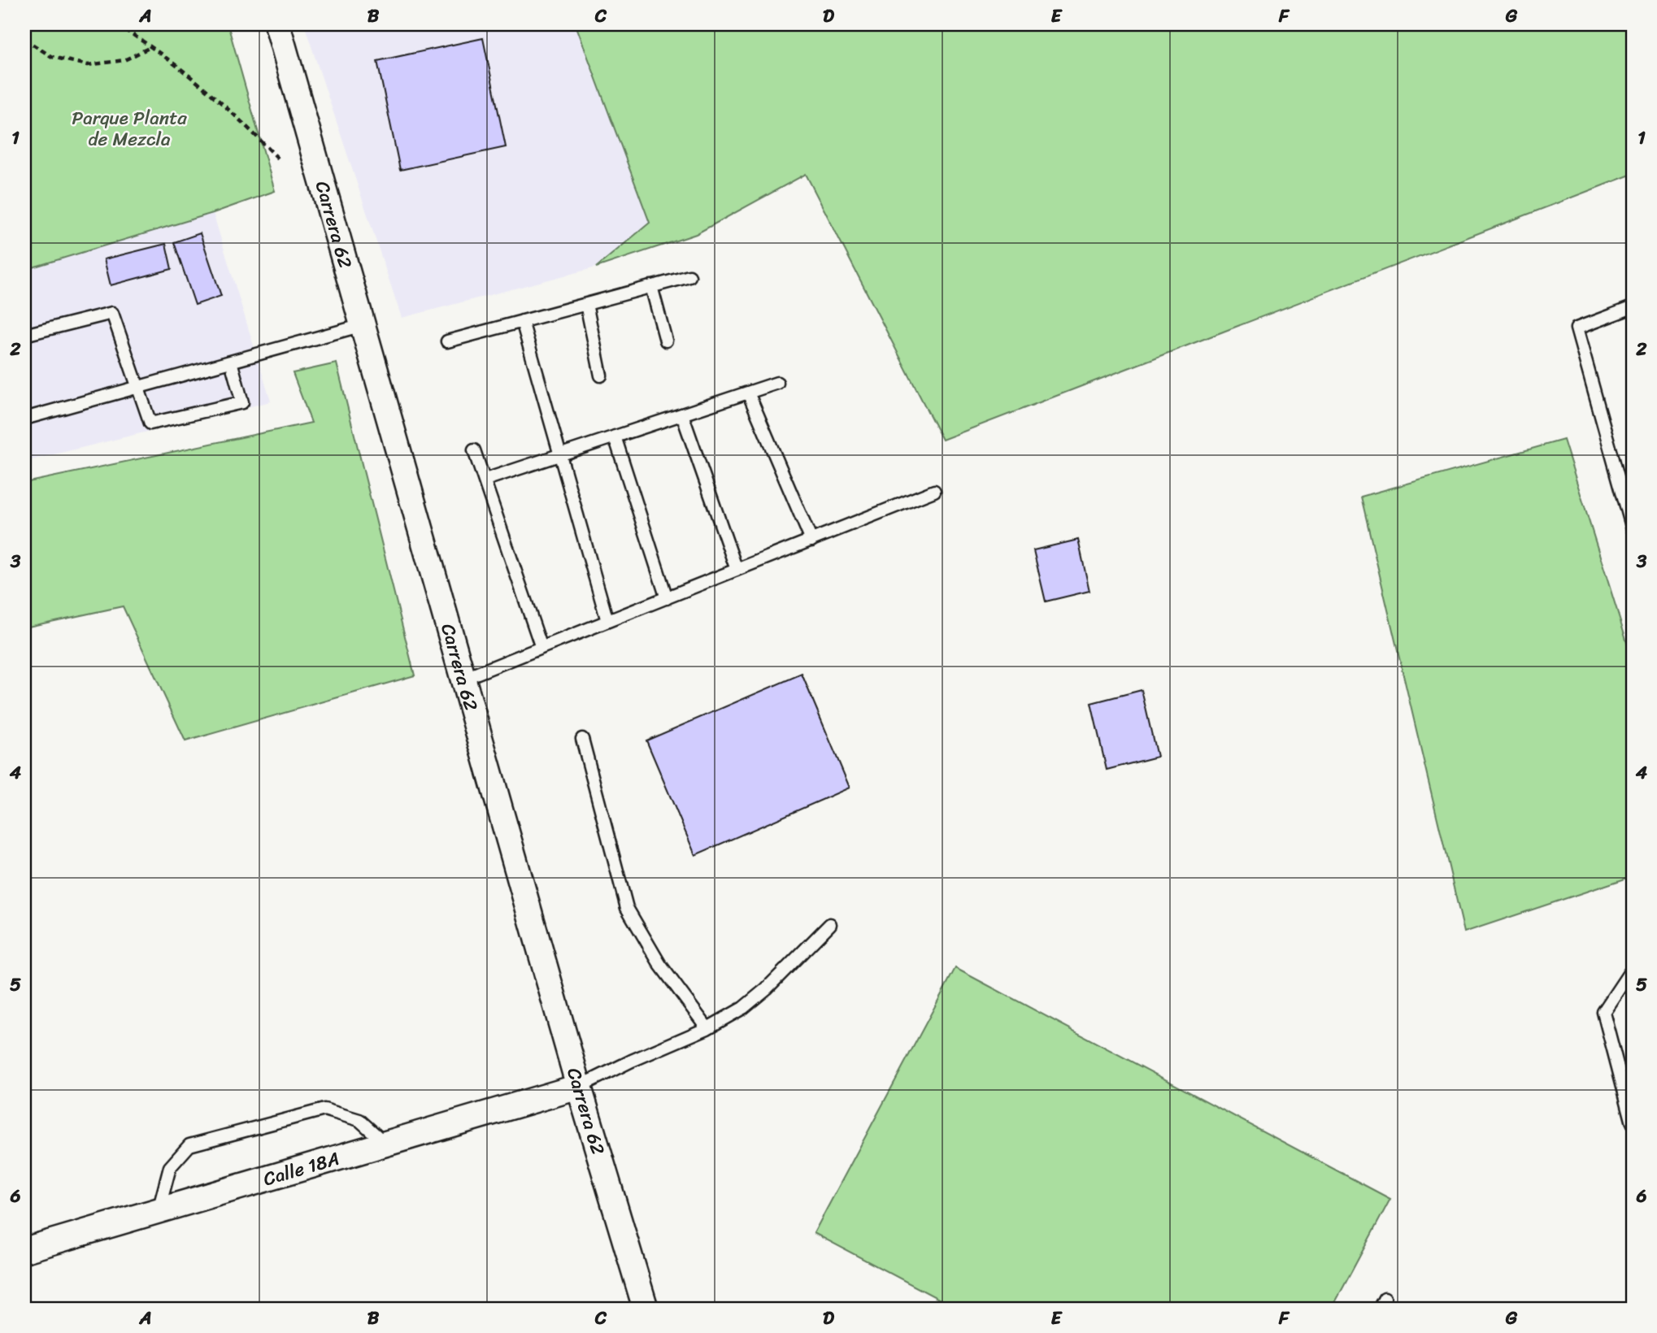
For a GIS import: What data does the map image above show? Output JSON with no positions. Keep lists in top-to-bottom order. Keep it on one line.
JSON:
{"streets":{"street":["Carrera 62","Calle 18A"]},"crossings":[["Carrera 62","Calle 18A"]],"parks":["Parque Planta de Mezcla"],"grid":{"columns":["A","B","C","D","E","F","G"],"rows":["1","2","3","4","5","6"]}}
